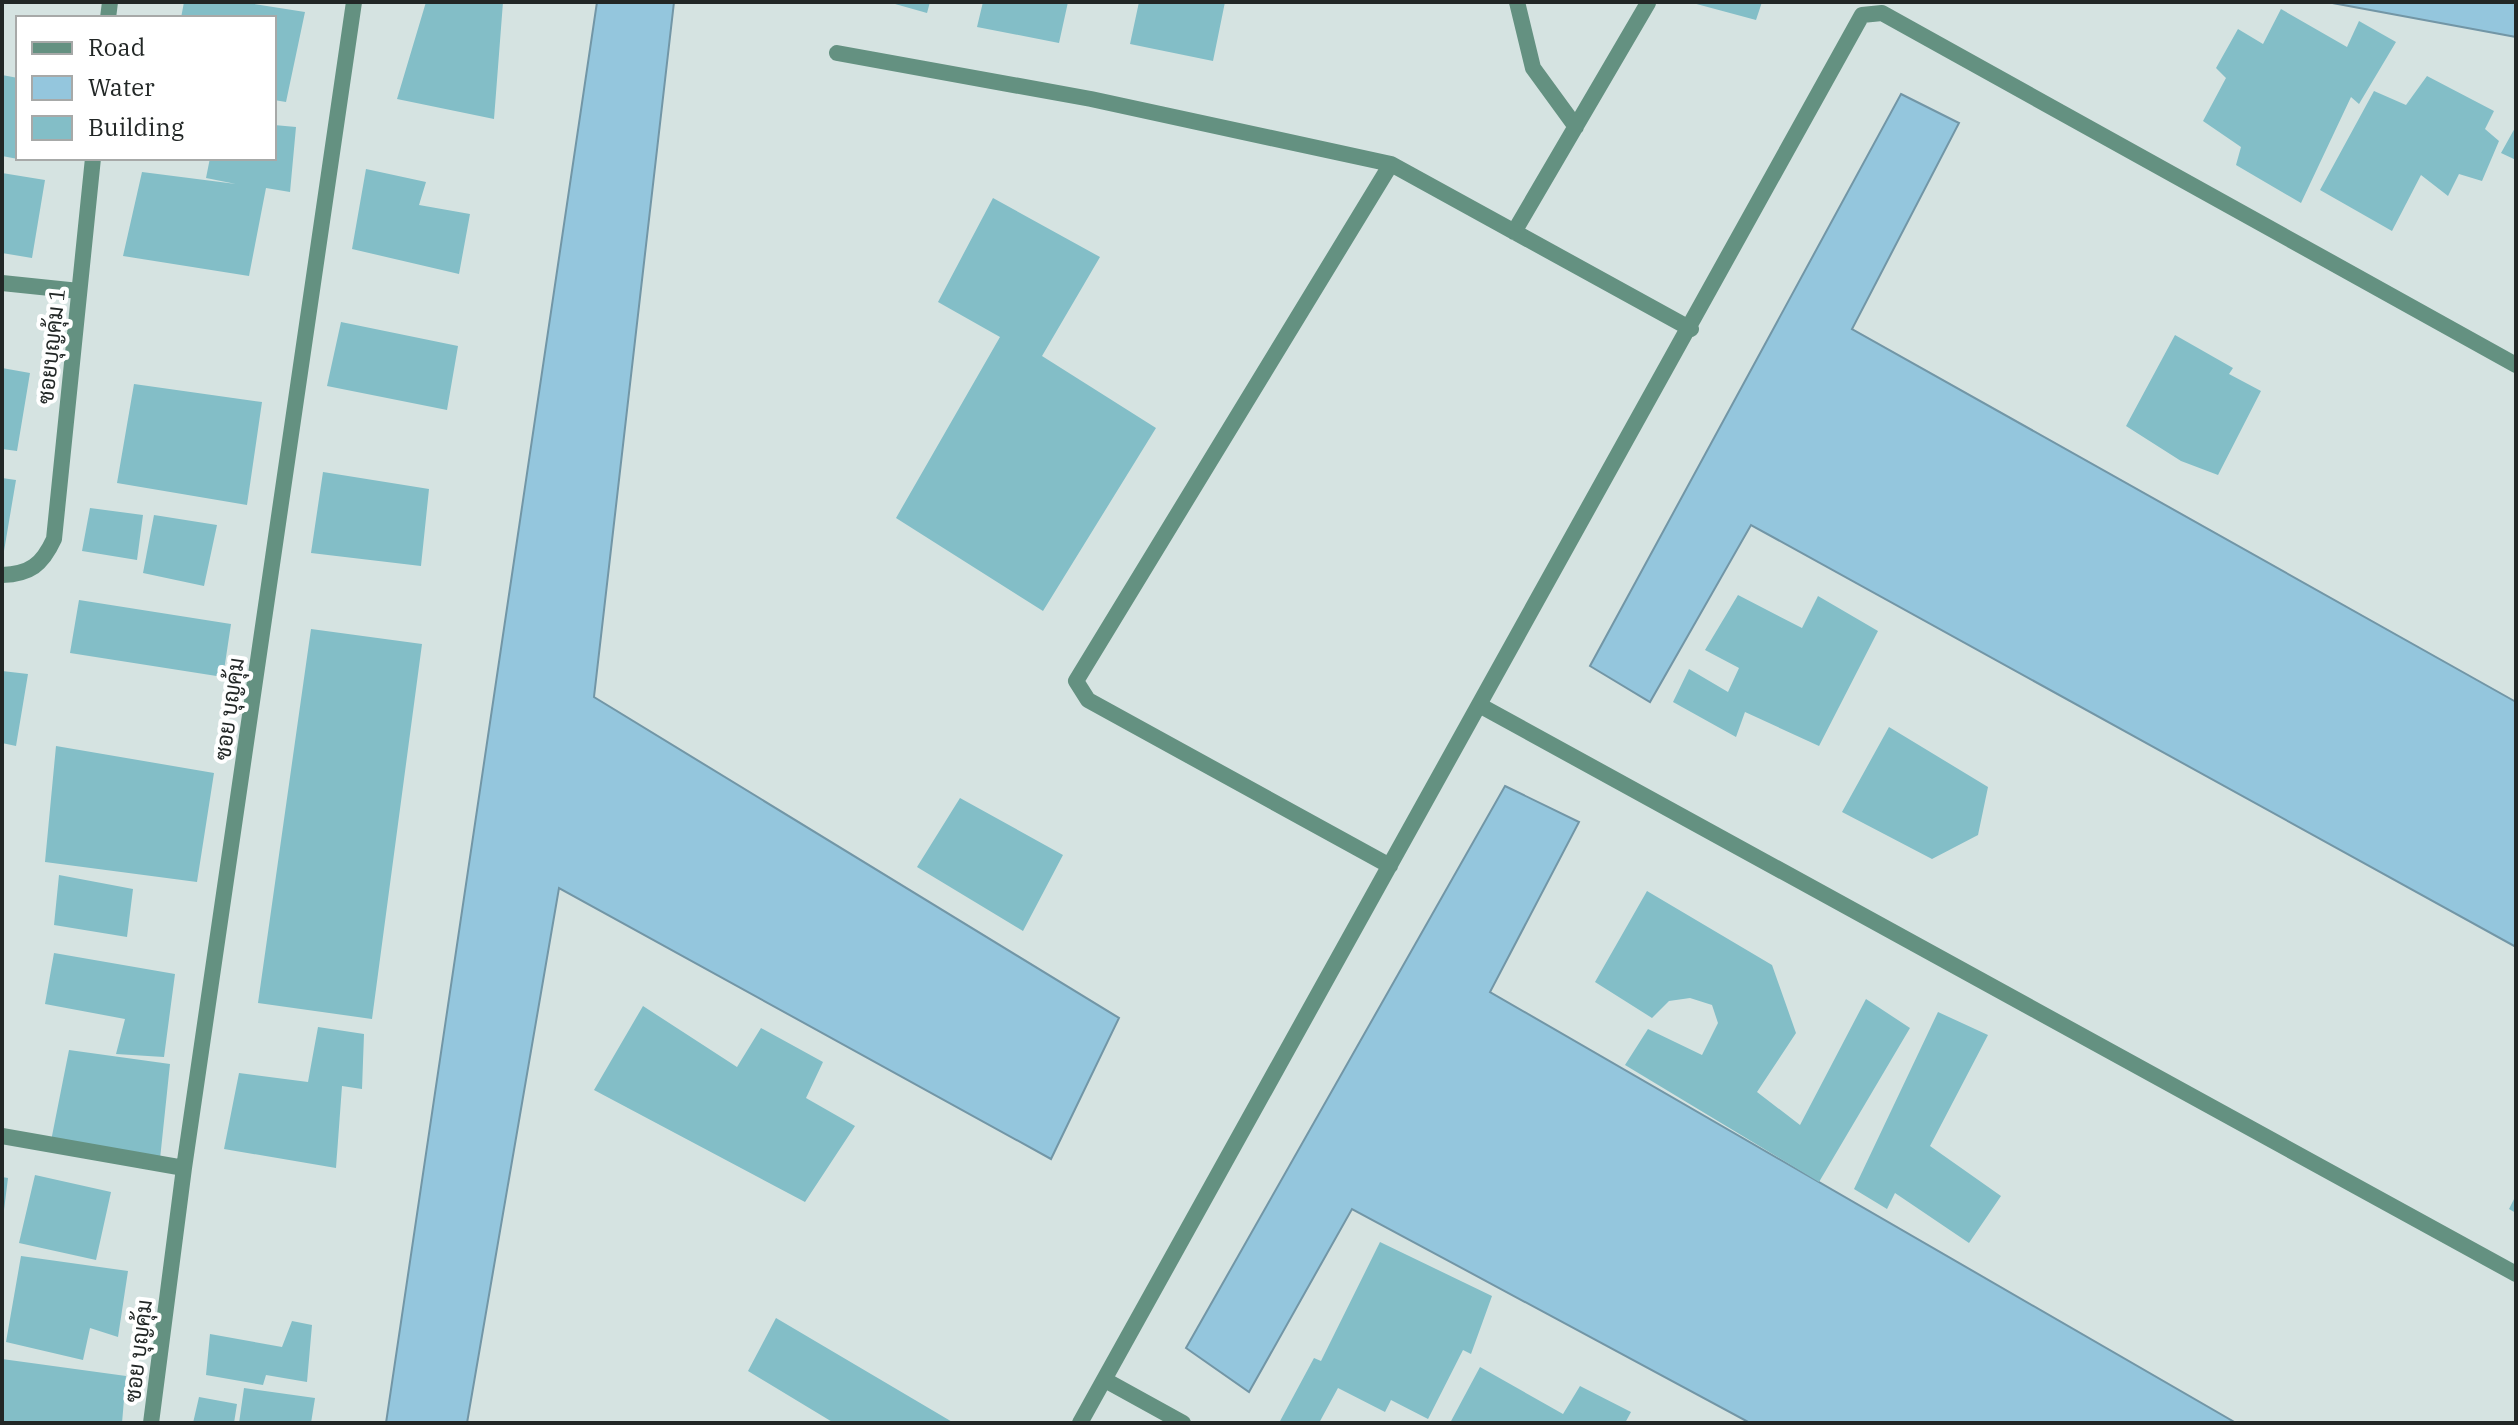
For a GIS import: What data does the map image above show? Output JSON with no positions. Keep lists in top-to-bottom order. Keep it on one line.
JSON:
{"streets":{"street":["ซอยบุญคุ้ม 1","ซอย บุญคุ้ม"]},"legend":["Road","Water","Building"]}
